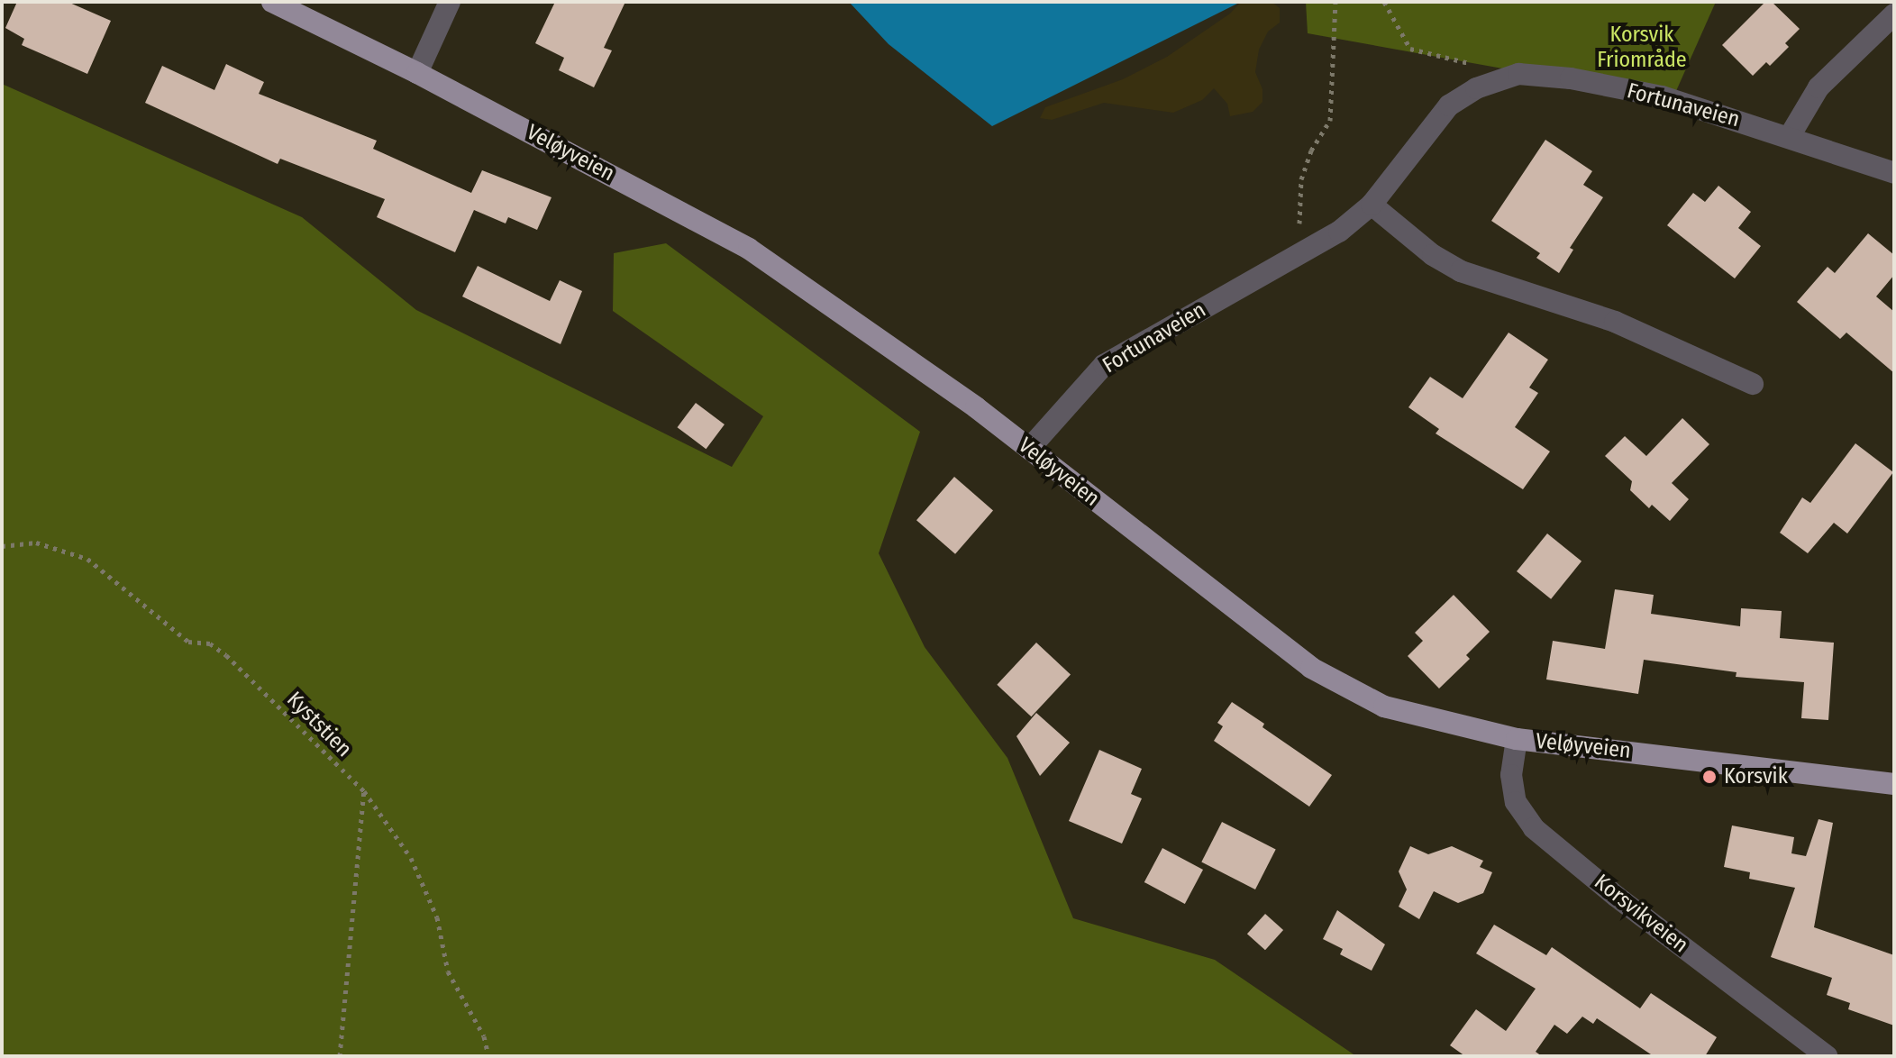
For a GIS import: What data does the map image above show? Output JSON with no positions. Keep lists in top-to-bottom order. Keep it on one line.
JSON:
{"streets":{"main road":["Veløyveien"],"street":["Fortunaveien","Korsvikveien"],"path":["Kyststien"]},"crossings":[["Fortunaveien","Veløyveien"],["Veløyveien","Korsvikveien"]],"parks":["Korsvik Friområde"],"places":["Korsvik"]}
